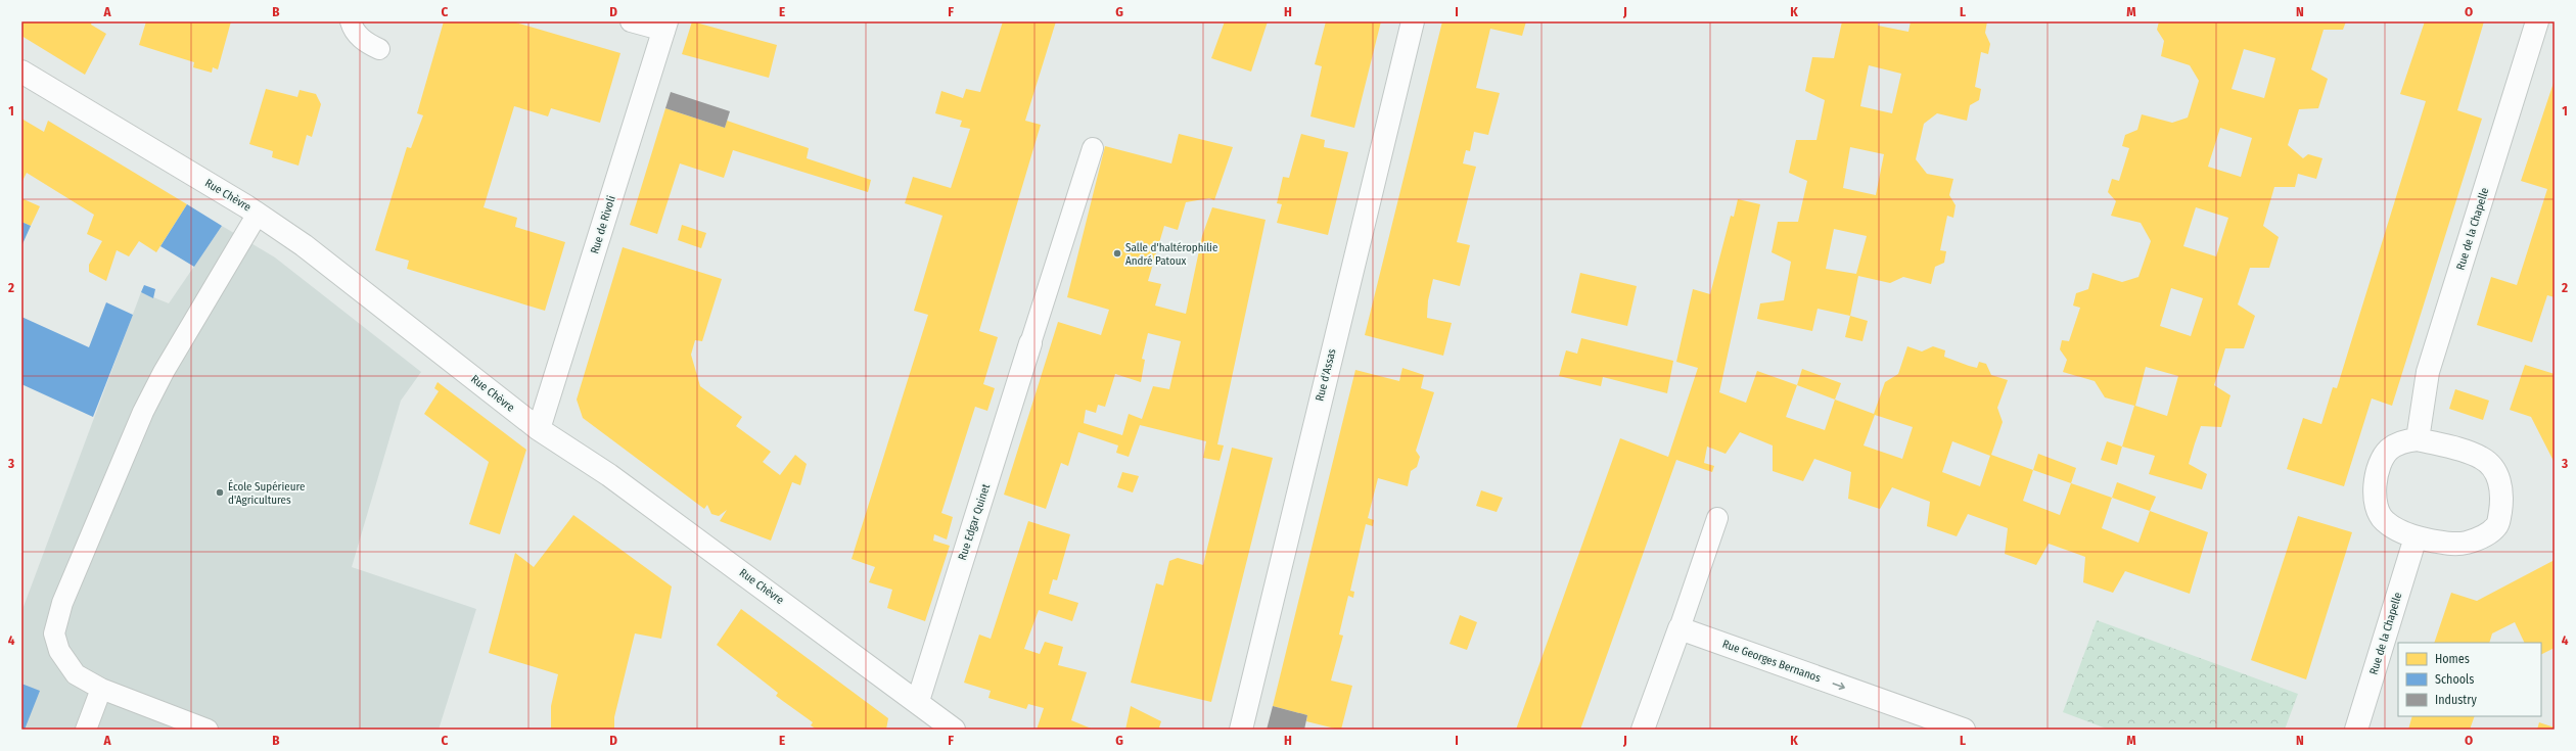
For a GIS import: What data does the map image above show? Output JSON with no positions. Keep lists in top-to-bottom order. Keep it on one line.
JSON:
{"streets":{"street":["Rue Chèvre","Rue de Rivoli","Rue de la Chapelle","Rue d'Assas","Rue Edgar Quinet","Rue Georges Bernanos"]},"crossings":[["Rue Chèvre","Rue de Rivoli"],["Rue Chèvre","Rue Edgar Quinet"]],"one_way":["Rue Georges Bernanos"],"places":["Salle d'haltérophilie André Patoux","École Supérieure d'Agricultures"],"legend":["Homes","Schools","Industry"],"grid":{"columns":["A","B","C","D","E","F","G","H","I","J","K","L","M","N","O"],"rows":["1","2","3","4"]}}
